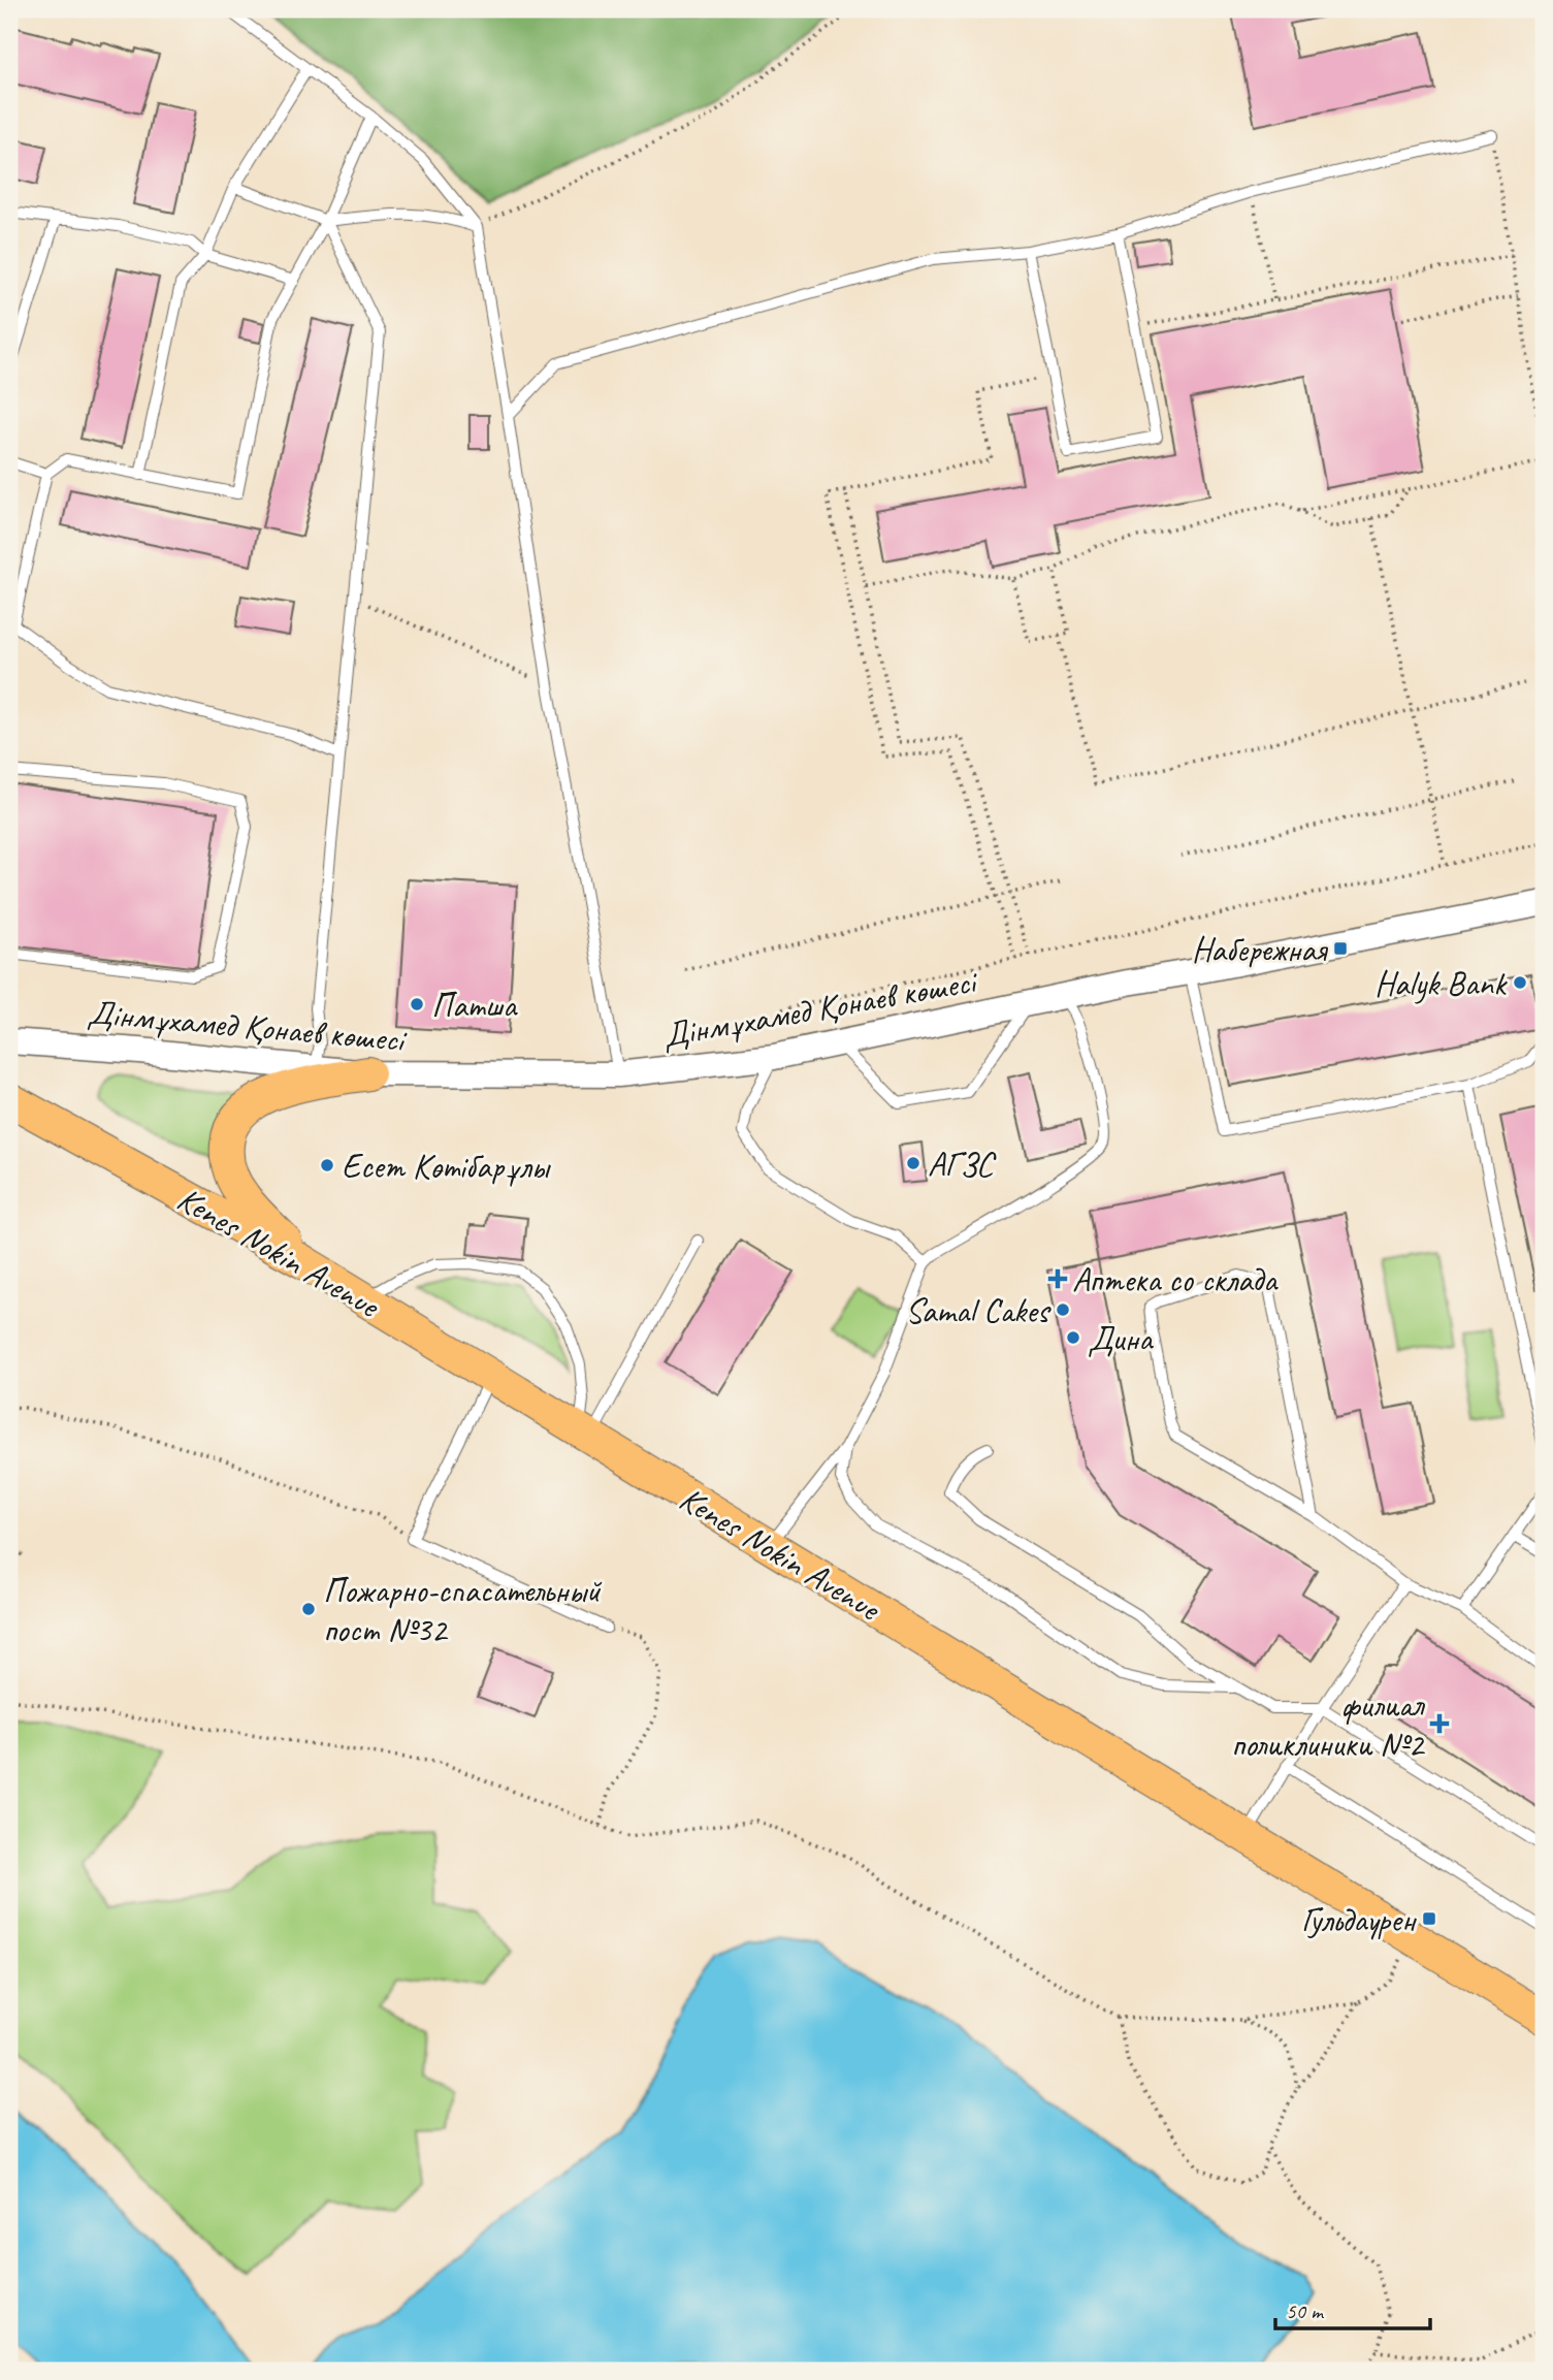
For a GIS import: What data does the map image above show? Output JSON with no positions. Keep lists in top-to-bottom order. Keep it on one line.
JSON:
{"streets":{"highway":["Kenes Nokin Avenue"],"street":["Дінмұхамед Қонаев көшесі"]},"places":{"transit":["Набережная","Гульдаурен"],"other":["Halyk Bank","Патша","АГЗС","Есет Көтібарұлы","Samal Cakes","Дина","Пожарно-спасательный пост №32"],"health":["Аптека со склада","филиал поликлиники №2"]},"scale_bar":"50 m"}
